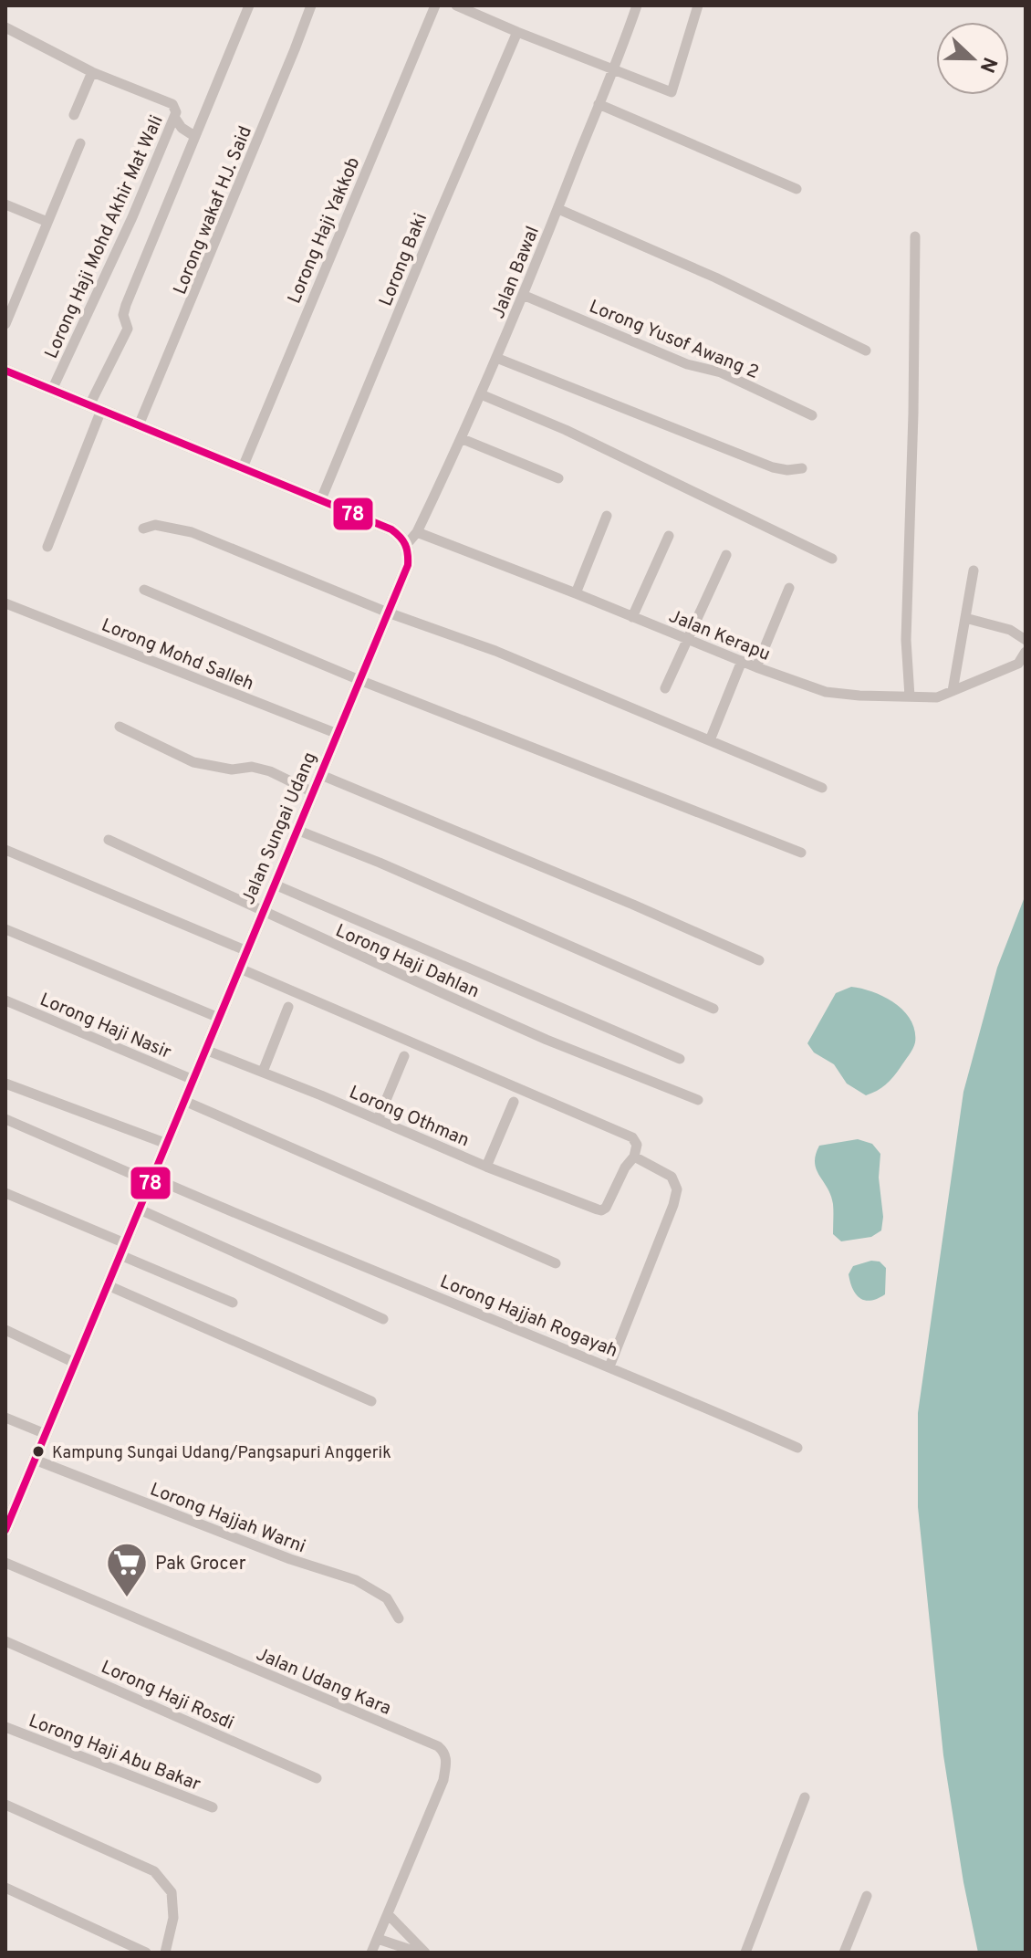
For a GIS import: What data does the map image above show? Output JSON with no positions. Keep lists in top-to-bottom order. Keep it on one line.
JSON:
{"streets":{"street":["Lorong wakaf HJ. Said","Lorong Haji Yakkob","Lorong Haji Mohd Akhir Mat Wali","Lorong Baki","Jalan Bawal","Lorong Yusof Awang 2","Jalan Kerapu","Lorong Mohd Salleh","Jalan Sungai Udang","Lorong Haji Dahlan","Lorong Haji Nasir","Lorong Othman","Lorong Hajjah Rogayah","Lorong Hajjah Warni","Jalan Udang Kara","Lorong Haji Rosdi","Lorong Haji Abu Bakar"]},"crossings":[["Jalan Bawal","Lorong Yusof Awang 2"],["Jalan Bawal","Jalan Kerapu"],["Jalan Bawal","Jalan Sungai Udang"],["Lorong Mohd Salleh","Jalan Sungai Udang"],["Jalan Sungai Udang","Lorong Haji Dahlan"],["Jalan Sungai Udang","Lorong Haji Nasir"],["Jalan Sungai Udang","Lorong Othman"],["Jalan Sungai Udang","Lorong Hajjah Rogayah"],["Jalan Sungai Udang","Lorong Hajjah Warni"]],"places":{"other":["Kampung Sungai Udang/Pangsapuri Anggerik"],"supermarket":["Pak Grocer"]},"lines":["transit line 78"],"north":"right"}
